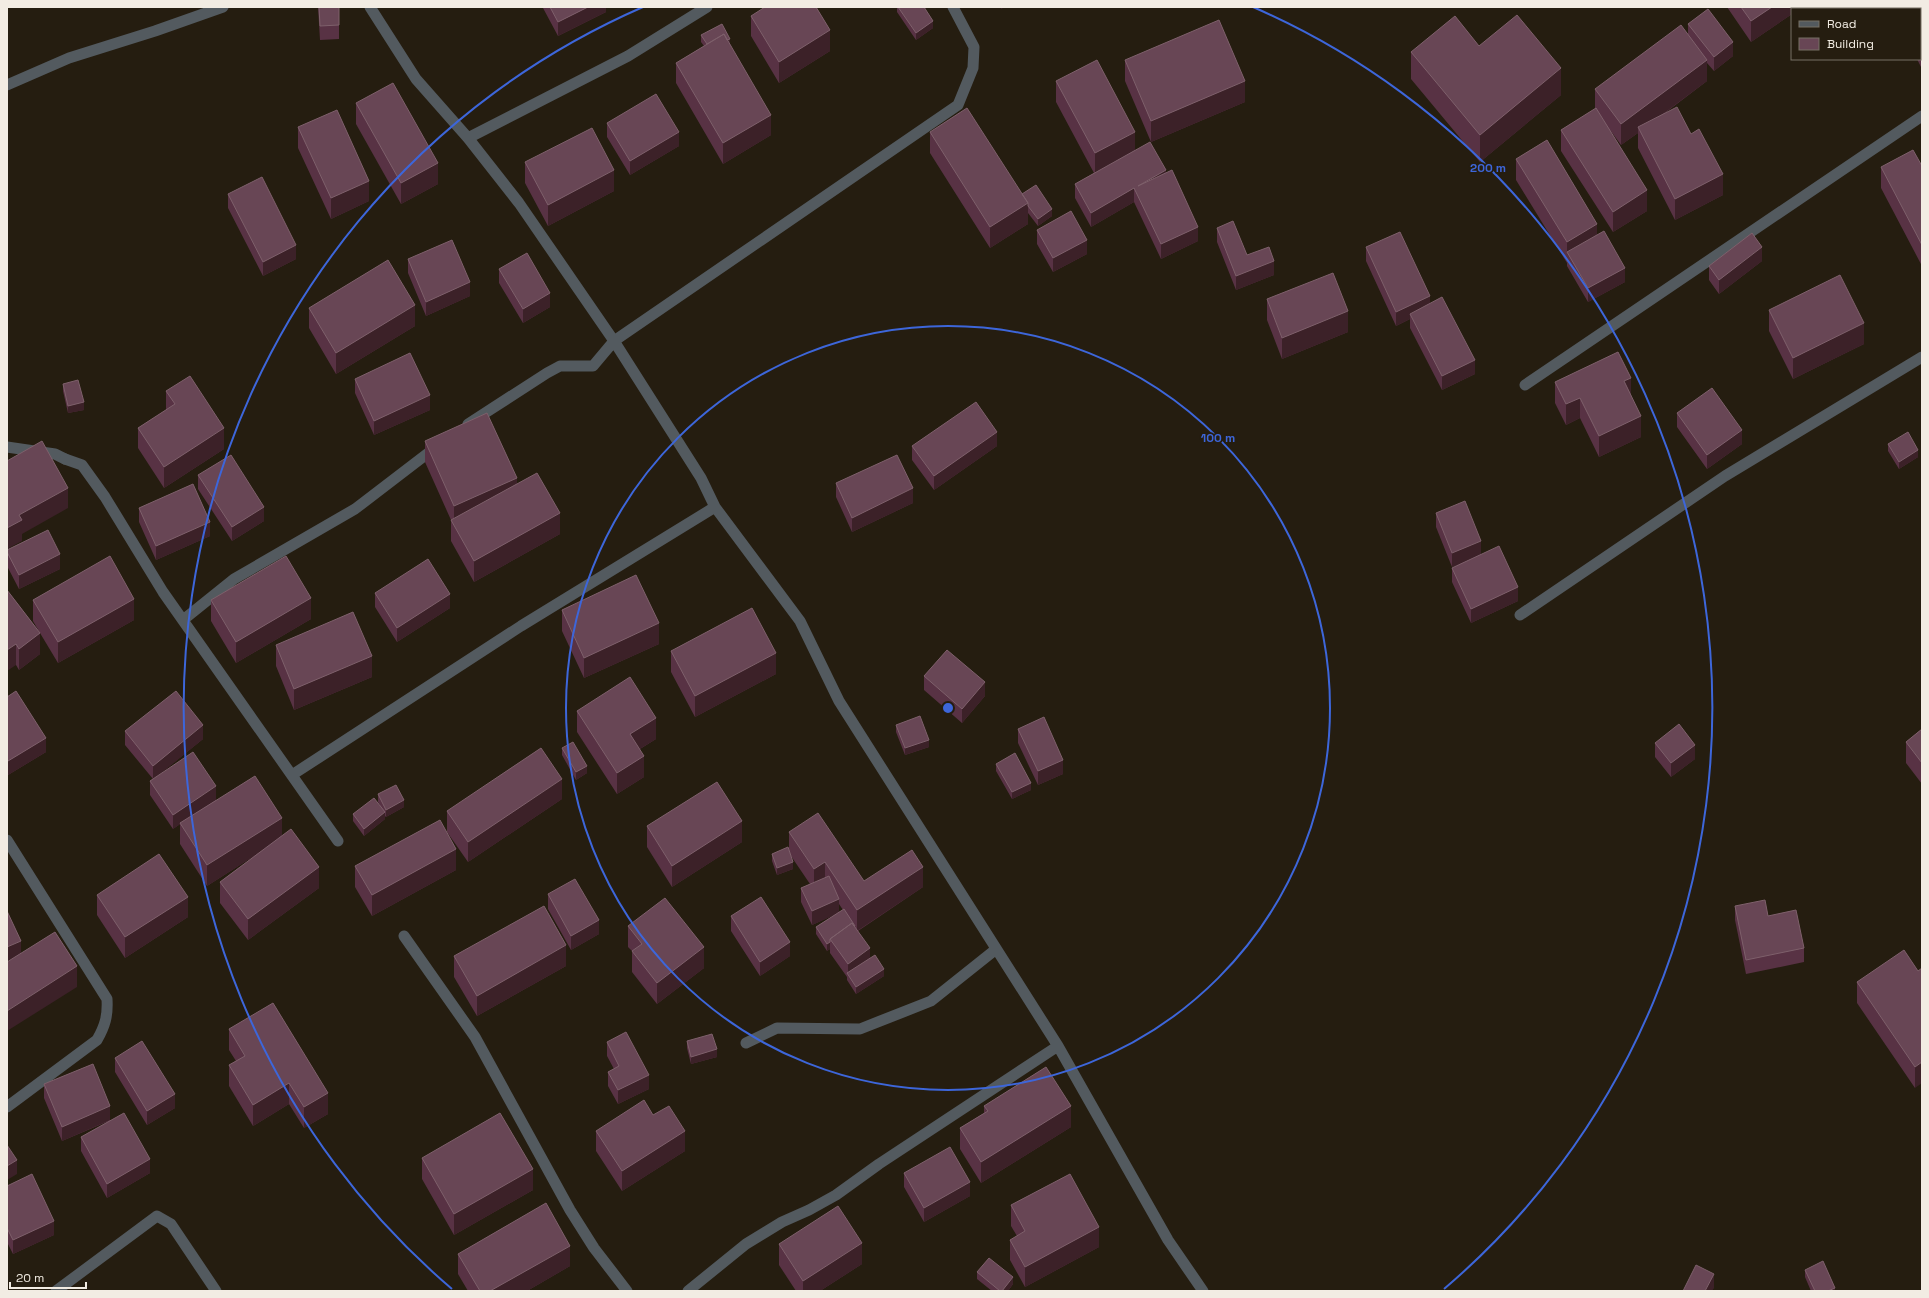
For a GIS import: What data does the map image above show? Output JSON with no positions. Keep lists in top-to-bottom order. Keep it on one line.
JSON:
{"legend":["Road","Building"],"scale_bar":"20 m","rings":["200 m","100 m"]}
